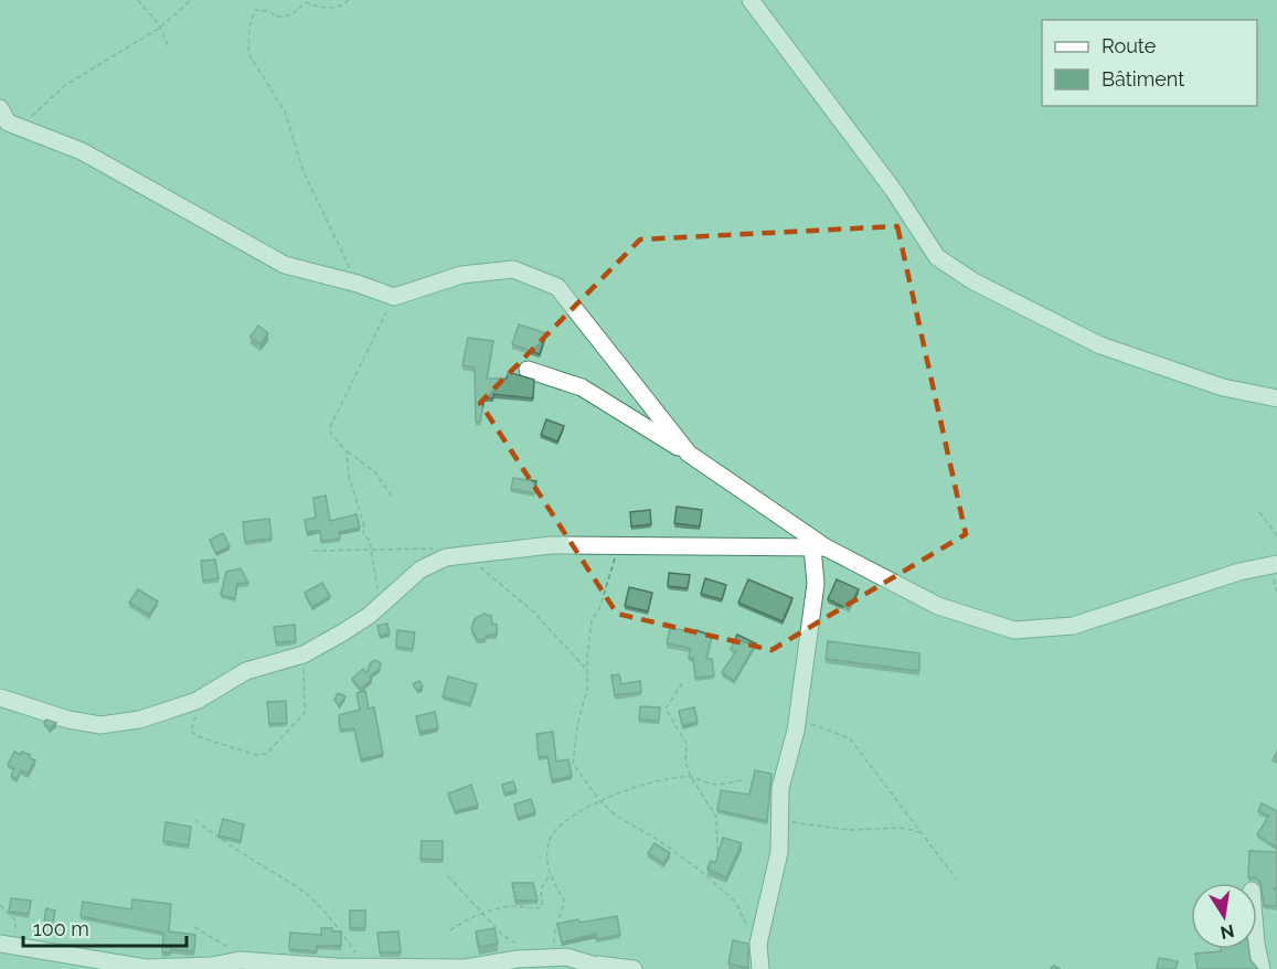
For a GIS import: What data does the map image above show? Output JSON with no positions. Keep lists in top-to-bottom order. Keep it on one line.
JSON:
{"legend":["Route","Bâtiment"],"scale_bar":"100 m","north":"bottom"}
